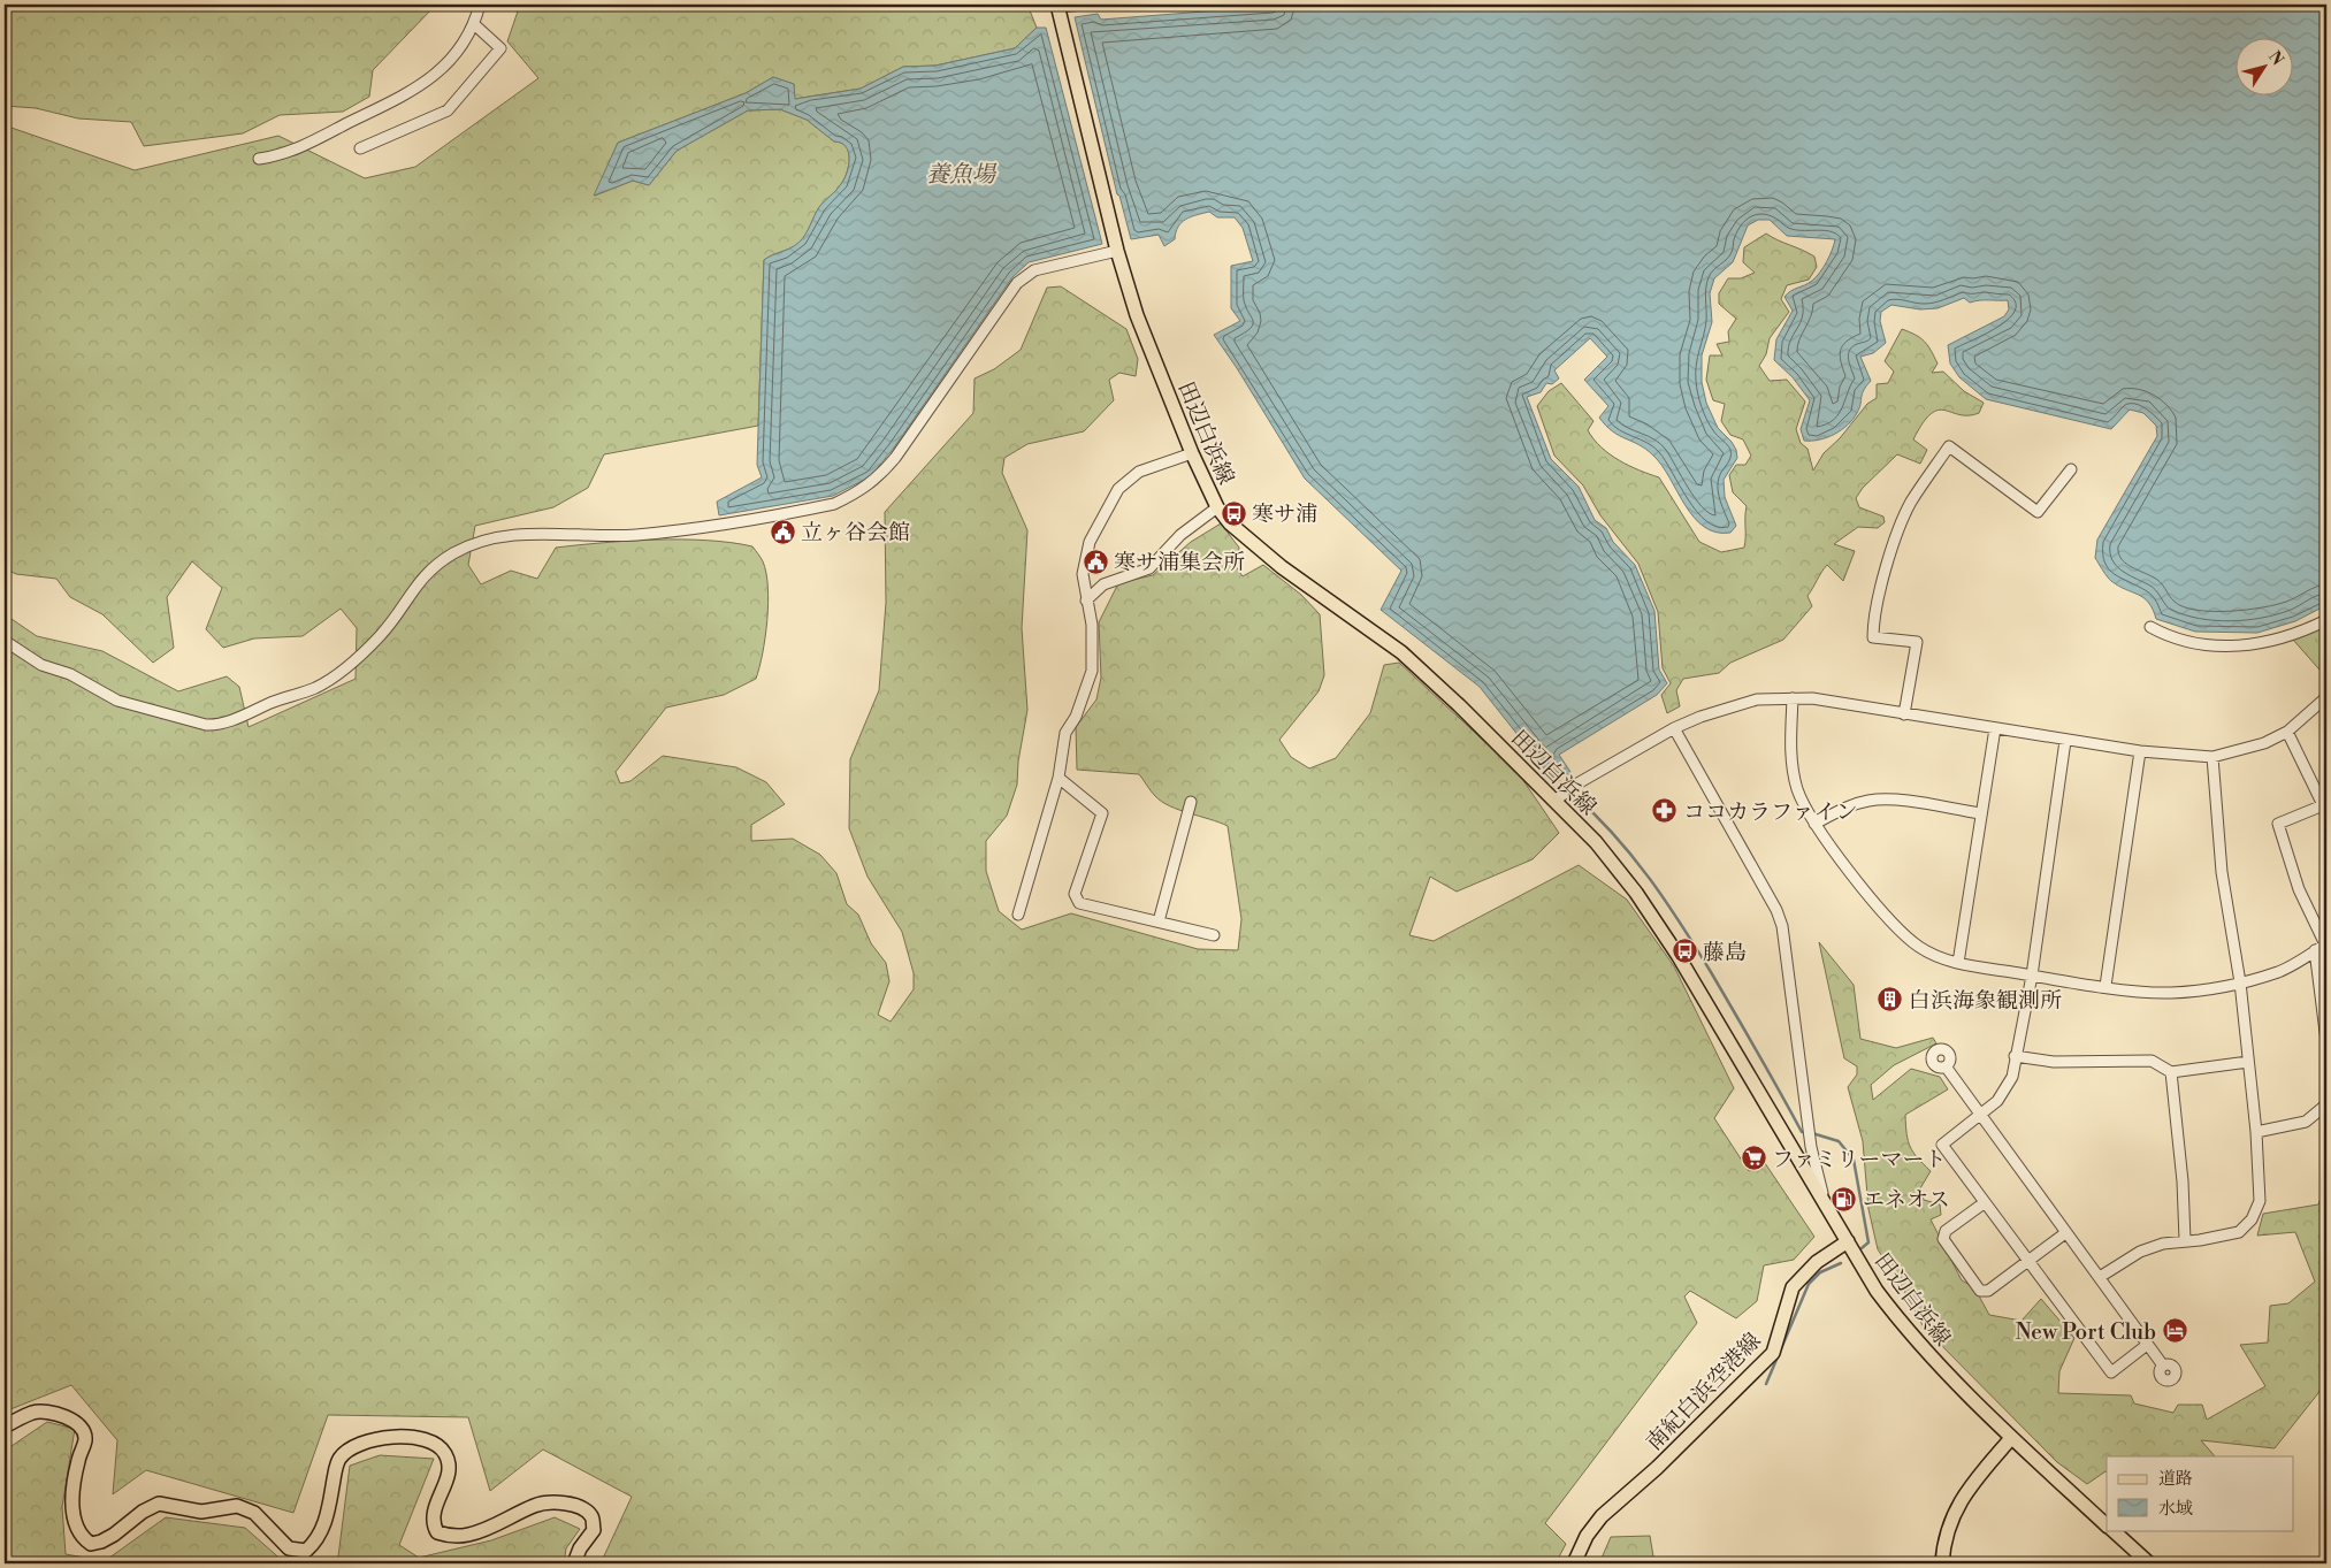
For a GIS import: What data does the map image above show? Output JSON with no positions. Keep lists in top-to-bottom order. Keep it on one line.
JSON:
{"streets":{"main road":["田辺白浜線","南紀白浜空港線"]},"crossings":[["田辺白浜線","南紀白浜空港線"]],"water":["養魚場"],"places":{"bus stop":["寒サ浦","藤島"],"public building":["立ヶ谷会館","寒サ浦集会所"],"pharmacy":["ココカラファイン"],"building":["白浜海象観測所"],"supermarket":["ファミリーマート"],"fuel station":["エネオス"],"hotel":["New Port Club"]},"legend":["道路","水域"],"north":"top right"}
